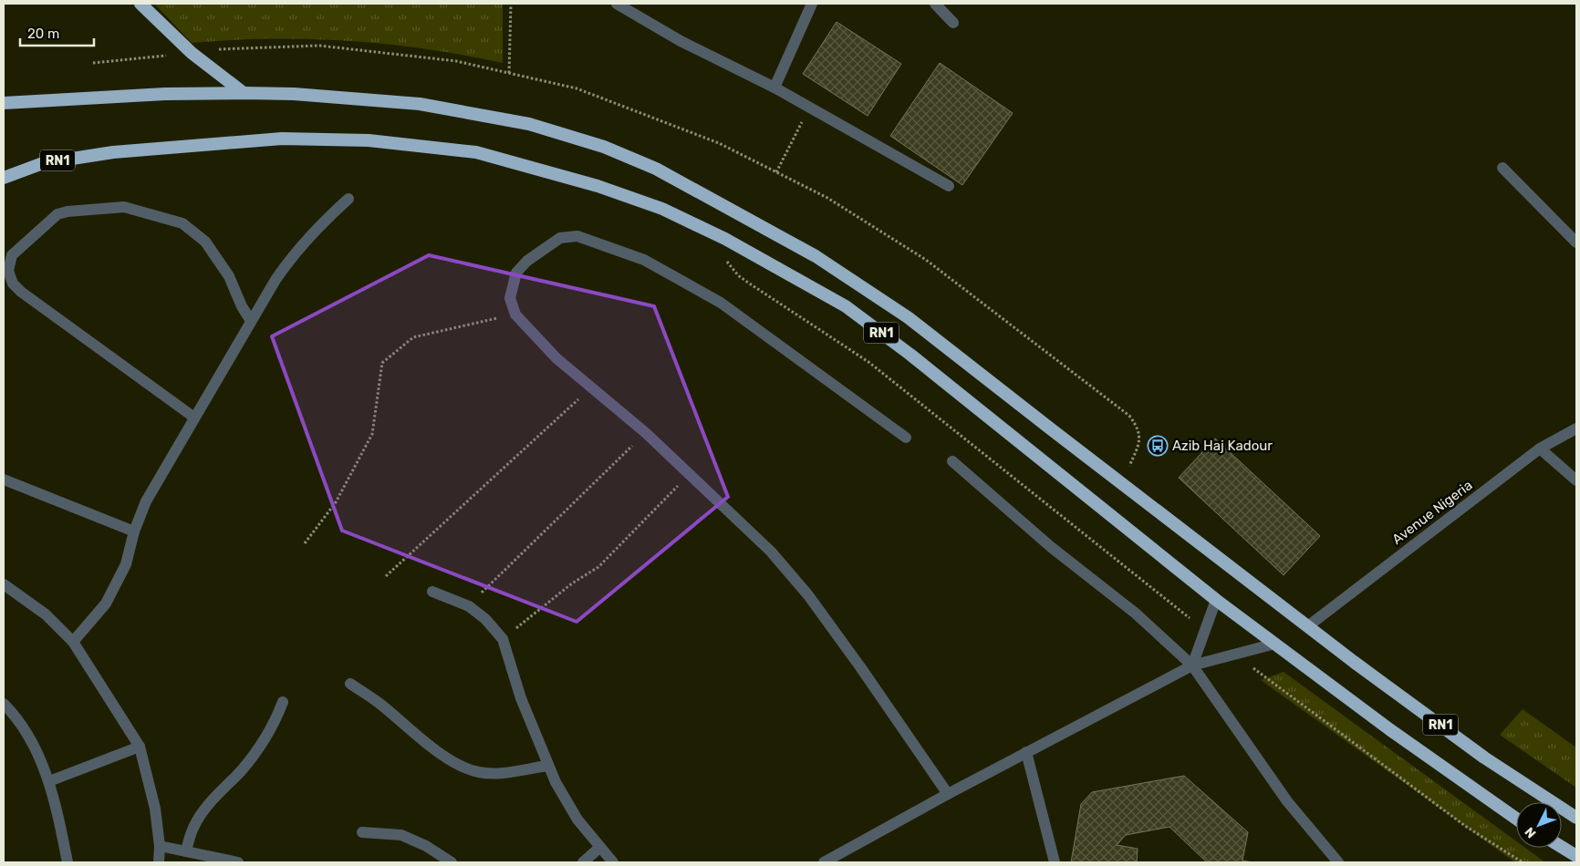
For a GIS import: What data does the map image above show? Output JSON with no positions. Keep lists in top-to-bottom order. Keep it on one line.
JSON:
{"streets":{"highway":["RN1"],"street":["Avenue Nigeria"]},"crossings":[["RN1","Avenue Nigeria"]],"places":{"bus stop":["Azib Haj Kadour"]},"scale_bar":"20 m","north":"bottom left"}
